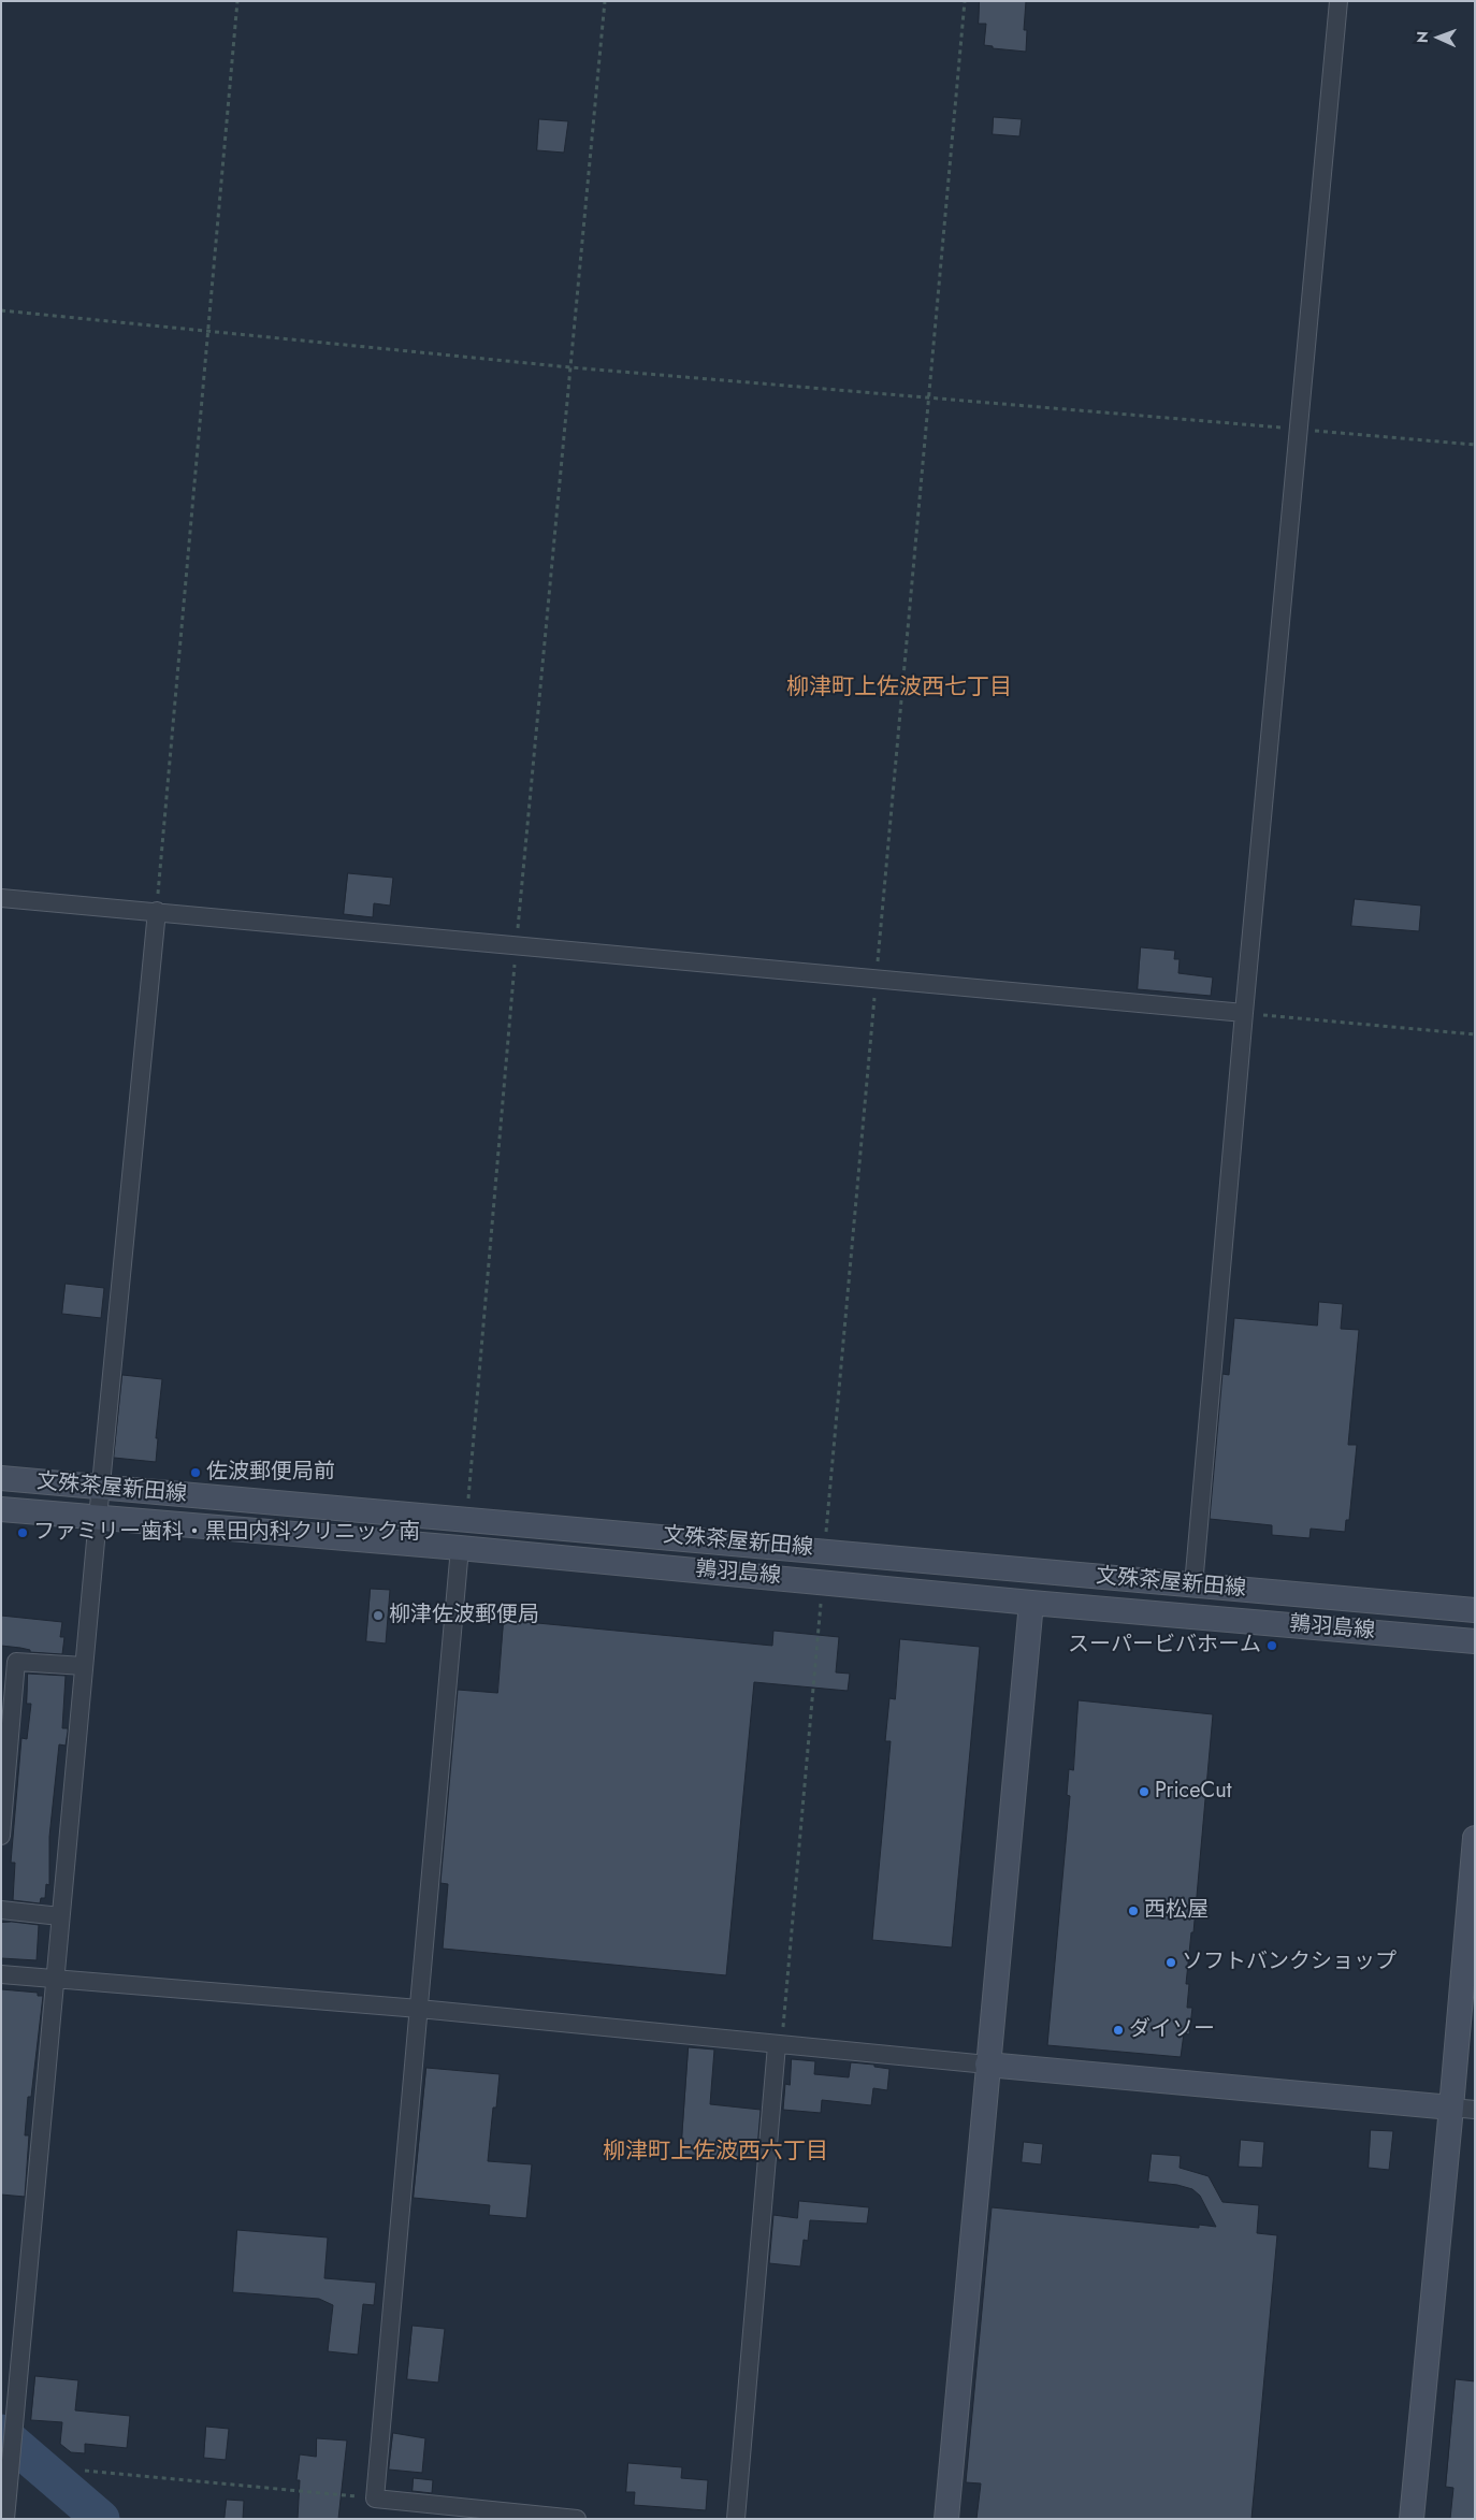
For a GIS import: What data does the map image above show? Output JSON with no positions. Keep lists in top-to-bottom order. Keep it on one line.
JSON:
{"streets":{"main road":["文殊茶屋新田線","鶉羽島線"]},"districts":["柳津町上佐波西七丁目","柳津町上佐波西六丁目"],"places":["佐波郵便局前","ファミリー歯科・黒田内科クリニック南","柳津佐波郵便局","スーパービバホーム","PriceCut","西松屋","ソフトバンクショップ","ダイソー"],"north":"left"}
